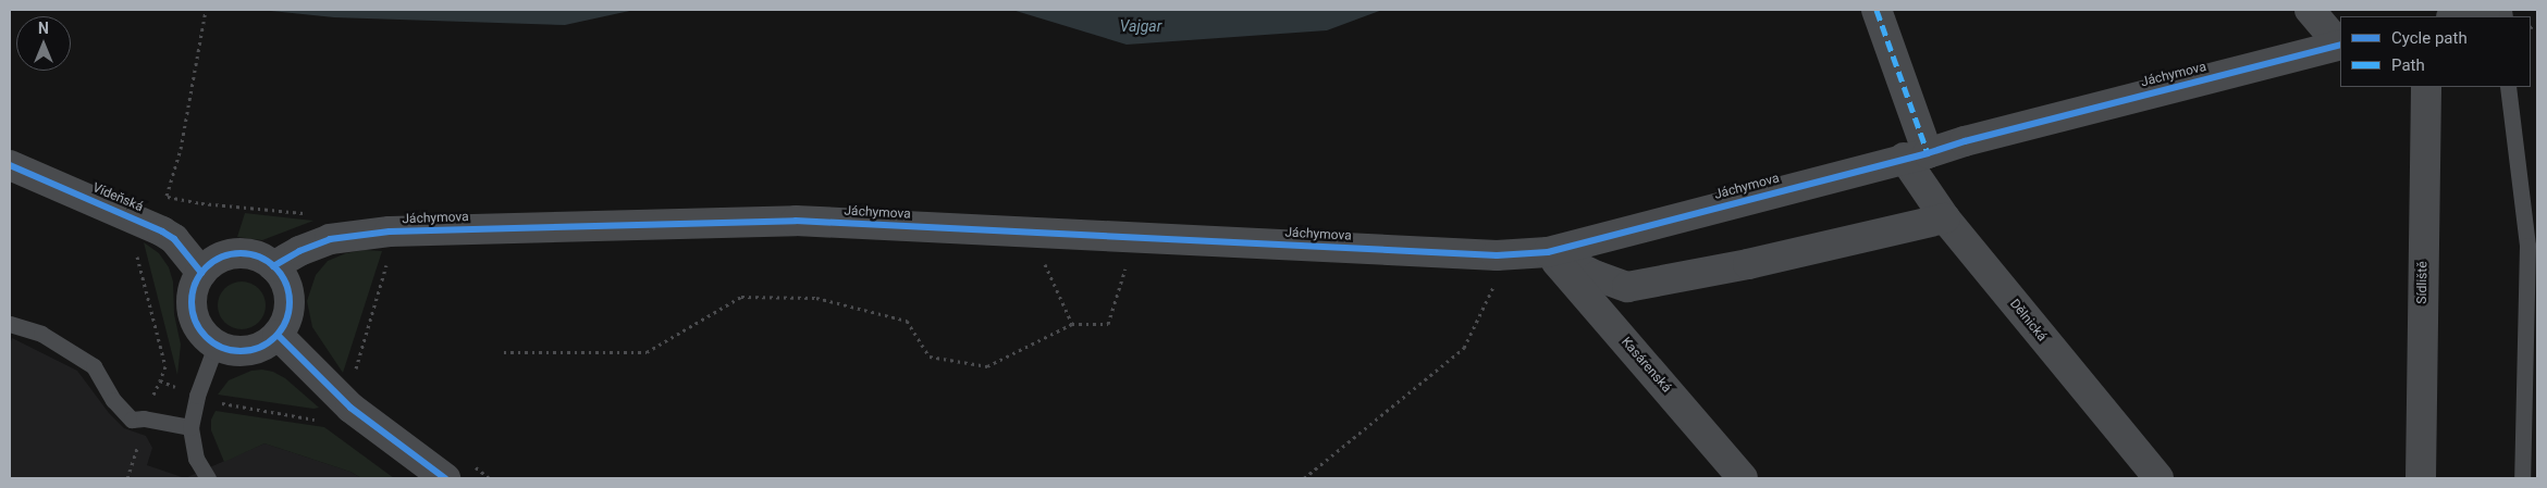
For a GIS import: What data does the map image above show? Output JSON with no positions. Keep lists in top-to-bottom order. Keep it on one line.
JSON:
{"streets":{"street":["Jáchymova","Vídeňská","Sídliště","Dělnická","Kasárenská"]},"crossings":[["Jáchymova","Vídeňská"],["Jáchymova","Dělnická"],["Jáchymova","Kasárenská"]],"water":["Vajgar"],"legend":["Cycle path","Path"],"north":"top"}
